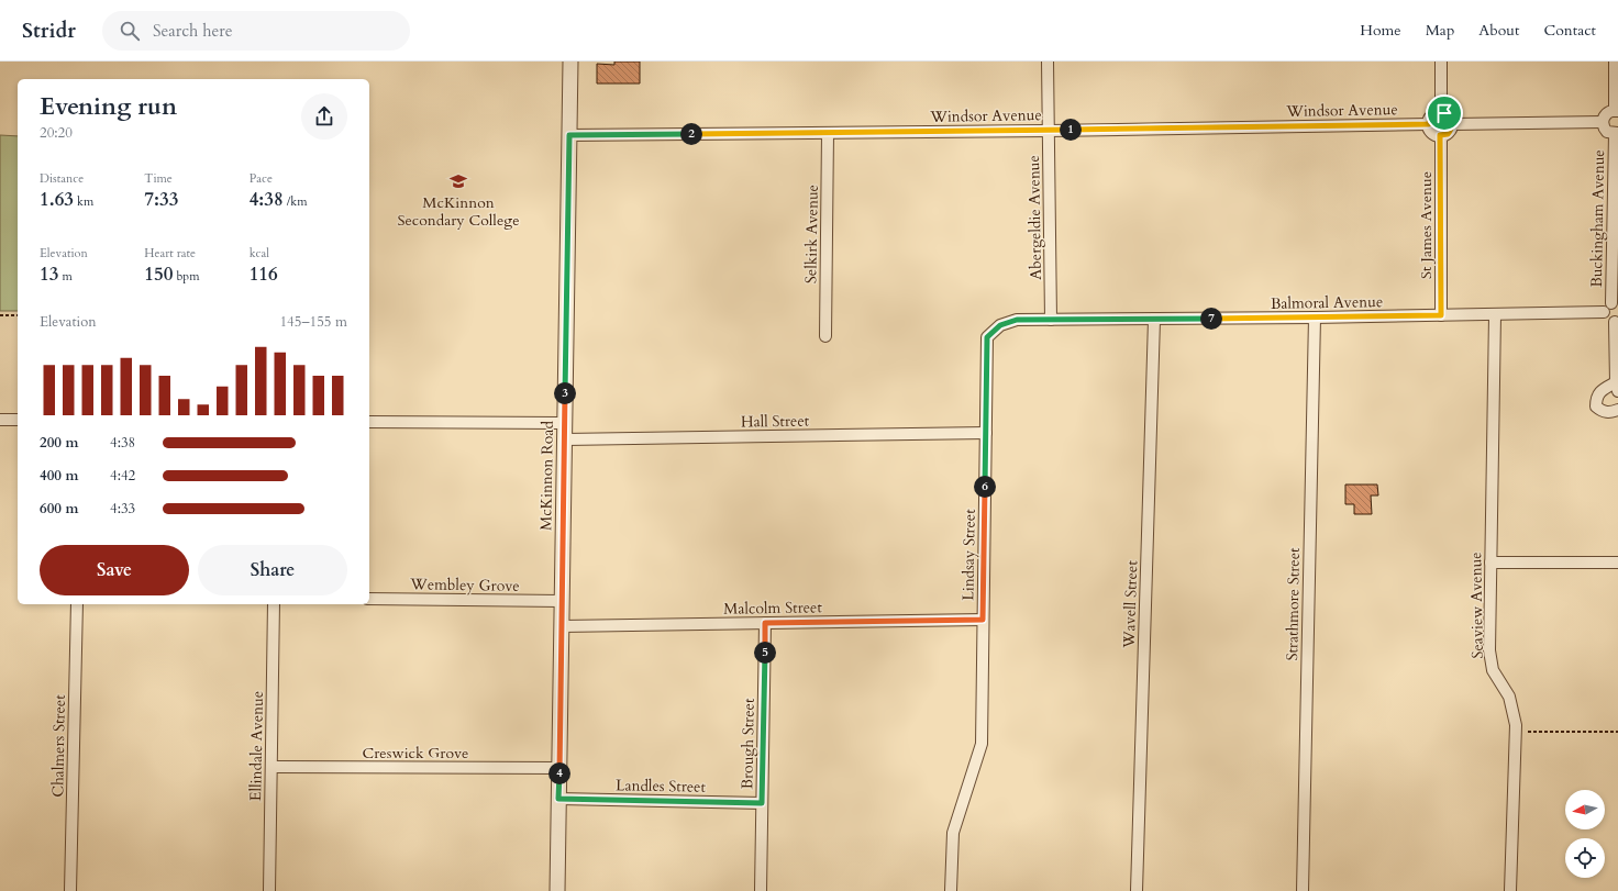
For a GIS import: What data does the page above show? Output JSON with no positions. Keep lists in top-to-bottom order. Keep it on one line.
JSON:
{"streets":{"street":["Windsor Avenue","Abergeldie Avenue","Buckingham Avenue","St James Avenue","Selkirk Avenue","Balmoral Avenue","Hall Street","McKinnon Road","Lindsay Street","Wembley Grove","Wavell Street","Strathmore Street","Seaview Avenue","Malcolm Street","Brough Street","Chalmers Street","Ellindale Avenue","Creswick Grove","Landles Street"]},"crossings":[["Windsor Avenue","Abergeldie Avenue"],["Windsor Avenue","St James Avenue"],["Windsor Avenue","Selkirk Avenue"],["Windsor Avenue","McKinnon Road"],["Abergeldie Avenue","Balmoral Avenue"],["Abergeldie Avenue","Lindsay Street"],["St James Avenue","Balmoral Avenue"],["Balmoral Avenue","Lindsay Street"],["Balmoral Avenue","Wavell Street"],["Balmoral Avenue","Strathmore Street"],["Balmoral Avenue","Seaview Avenue"],["Hall Street","McKinnon Road"],["Hall Street","Lindsay Street"],["McKinnon Road","Wembley Grove"],["McKinnon Road","Malcolm Street"],["McKinnon Road","Creswick Grove"],["McKinnon Road","Landles Street"],["Lindsay Street","Malcolm Street"],["Malcolm Street","Brough Street"],["Brough Street","Landles Street"],["Ellindale Avenue","Creswick Grove"]],"places":{"school or university":["McKinnon Secondary College"]},"north":"left","page":{"header":"Stridr","search":"Search here","nav":["Home","Map","About","Contact"],"heading":["Evening run","20:20"],"pins":["1","2","7","3","6","5","4"],"stats":[["Distance","1.63 km"],["Time","7:33"],["Pace","4:38 /km"],["Elevation","13 m"],["Heart rate","150 bpm"],["kcal","116"]],"chart":["Elevation","145–155 m"],"list":[{"name":"200 m","note":"4:38"},{"name":"400 m","note":"4:42"},{"name":"600 m","note":"4:33"}],"buttons":["Save","Share"]}}
